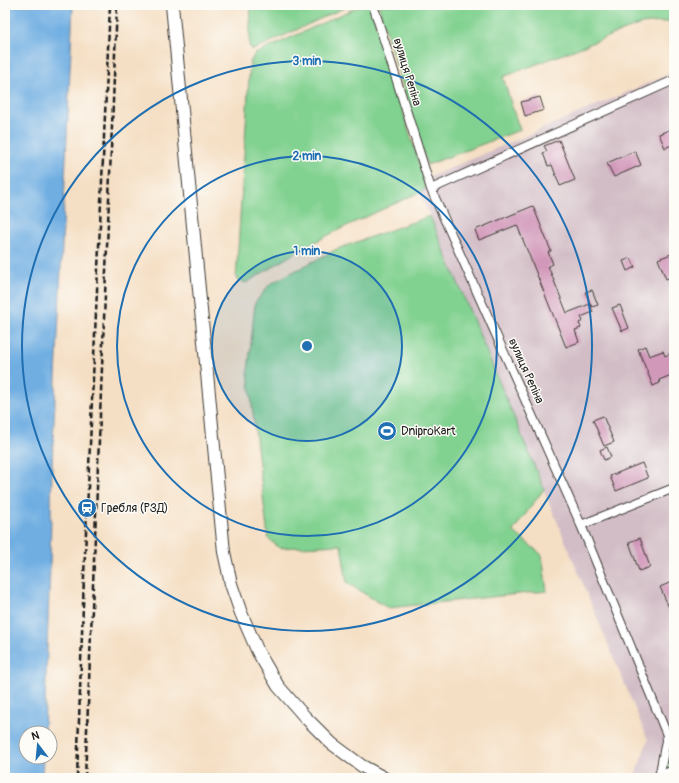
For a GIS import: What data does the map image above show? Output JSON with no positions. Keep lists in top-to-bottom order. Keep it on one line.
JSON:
{"streets":{"street":["вулиця Репіна"]},"places":{"sports":["DniproKart"],"station":["Гребля (РЗД)"]},"north":"top","rings":["3 min","2 min","1 min"]}
